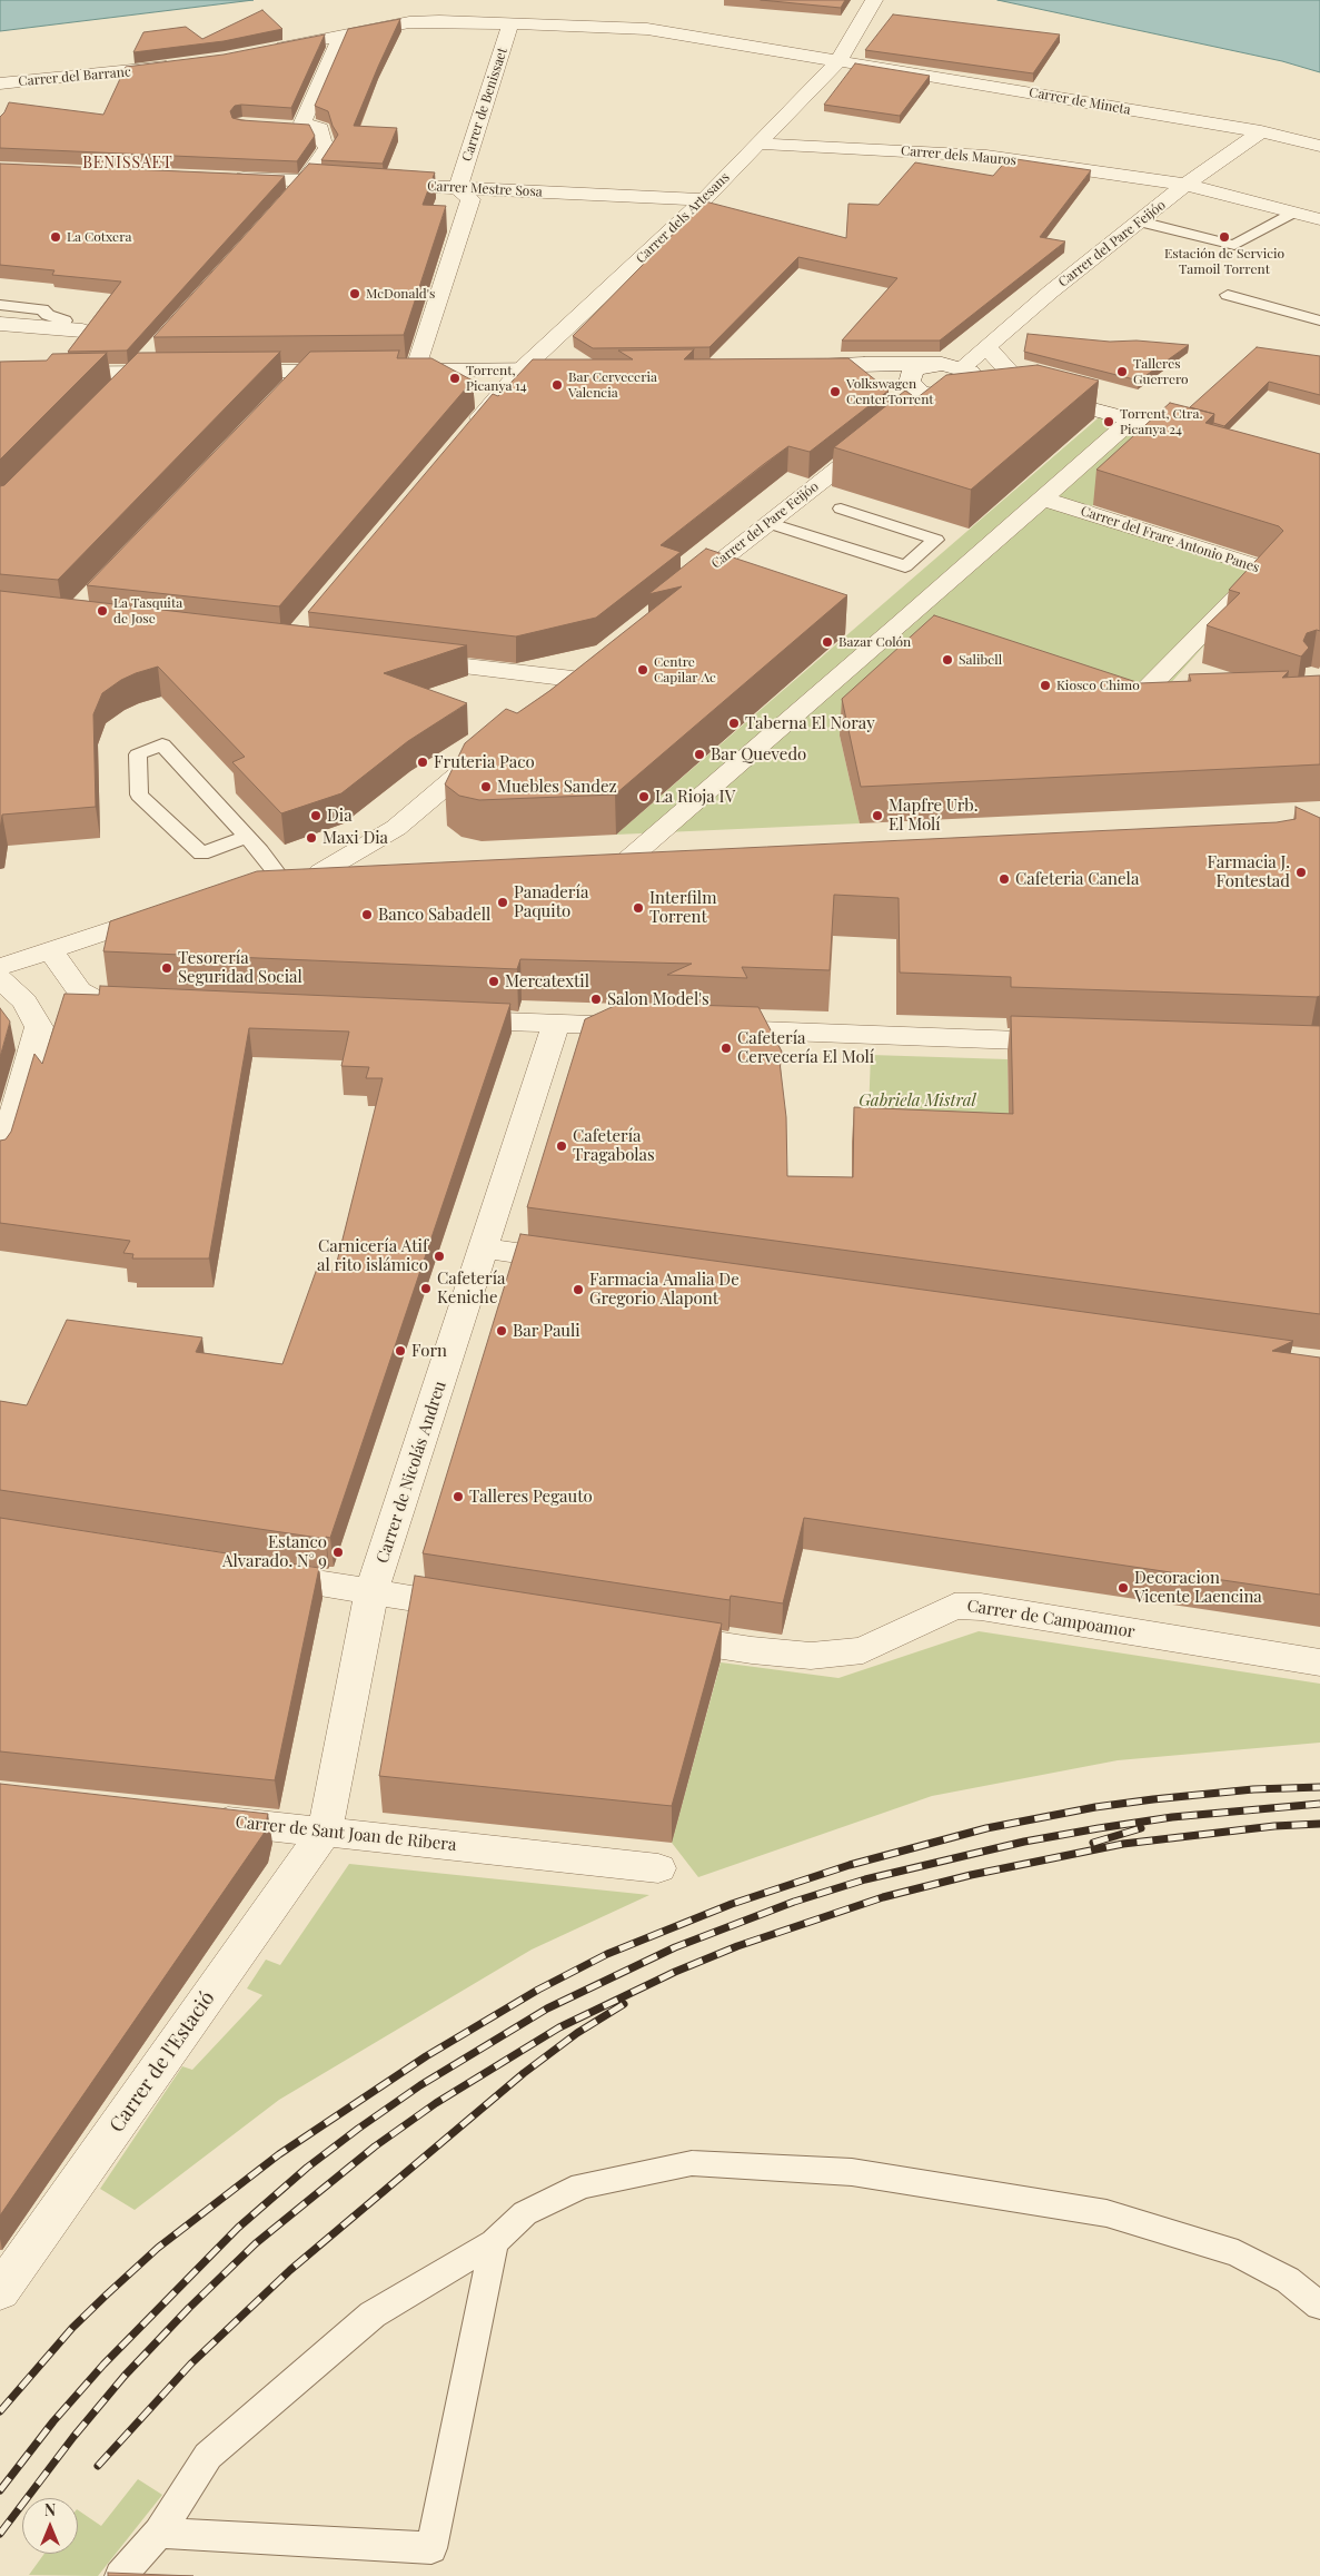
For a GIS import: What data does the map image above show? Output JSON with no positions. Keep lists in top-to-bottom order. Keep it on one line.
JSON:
{"streets":{"street":["Carrer del Barranc","Carrer de Mineta","Carrer de Benissaet","Carrer dels Mauros","Carrer Mestre Sosa","Carrer dels Artesans","Carrer del Pare Feijóo","Carrer del Frare Antonio Panes","Carrer de Nicolás Andreu","Carrer de Campoamor","Carrer de Sant Joan de Ribera","Carrer de l'Estació"]},"crossings":[["Carrer de Mineta","Carrer dels Artesans"],["Carrer de Mineta","Carrer del Pare Feijóo"],["Carrer de Benissaet","Carrer Mestre Sosa"],["Carrer dels Mauros","Carrer dels Artesans"],["Carrer dels Mauros","Carrer del Pare Feijóo"],["Carrer Mestre Sosa","Carrer dels Artesans"],["Carrer de Nicolás Andreu","Carrer de Sant Joan de Ribera"],["Carrer de Nicolás Andreu","Carrer de l'Estació"],["Carrer de Sant Joan de Ribera","Carrer de l'Estació"]],"districts":["BENISSAET"],"parks":["Gabriela Mistral"],"places":["La Cotxera","Estación de Servicio Tamoil Torrent","McDonald's","Talleres Guerrero","Torrent, Picanya 14","Bar Cerveceria Valencia","Volkswagen CenterTorrent","Torrent, Ctra. Picanya 24","La Tasquita de Jose","Bazar Colón","Salibell","Centre Capilar Ac","Kiosco Chimo","Taberna El Noray","Bar Quevedo","Fruteria Paco","Muebles Sandez","La Rioja IV","Dia","Mapfre Urb. El Molí","Maxi Dia","Farmacia J. Fontestad","Cafeteria Canela","Panadería Paquito","Interfilm Torrent","Banco Sabadell","Tesorería Seguridad Social","Mercatextil","Salon Model's","Cafetería Cervecería El Molí","Cafetería Tragabolas","Carnicería Atif al rito islámico","Cafetería Keniche","Farmacia Amalia De Gregorio Alapont","Bar Pauli","Forn","Talleres Pegauto","Estanco Alvarado. N° 9","Decoracion Vicente Laencina"],"north":"top"}
